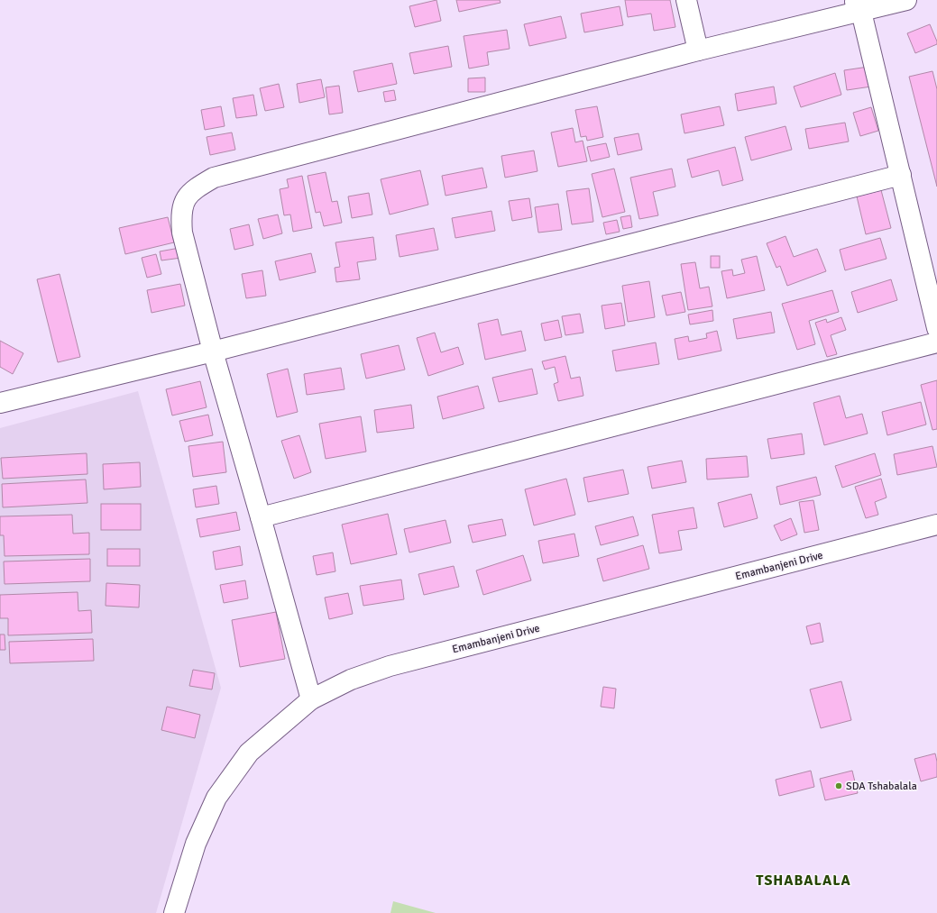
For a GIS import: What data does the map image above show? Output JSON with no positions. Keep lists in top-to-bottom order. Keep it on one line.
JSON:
{"streets":{"street":["Emambanjeni Drive"]},"districts":["TSHABALALA"],"places":["SDA Tshabalala"]}
